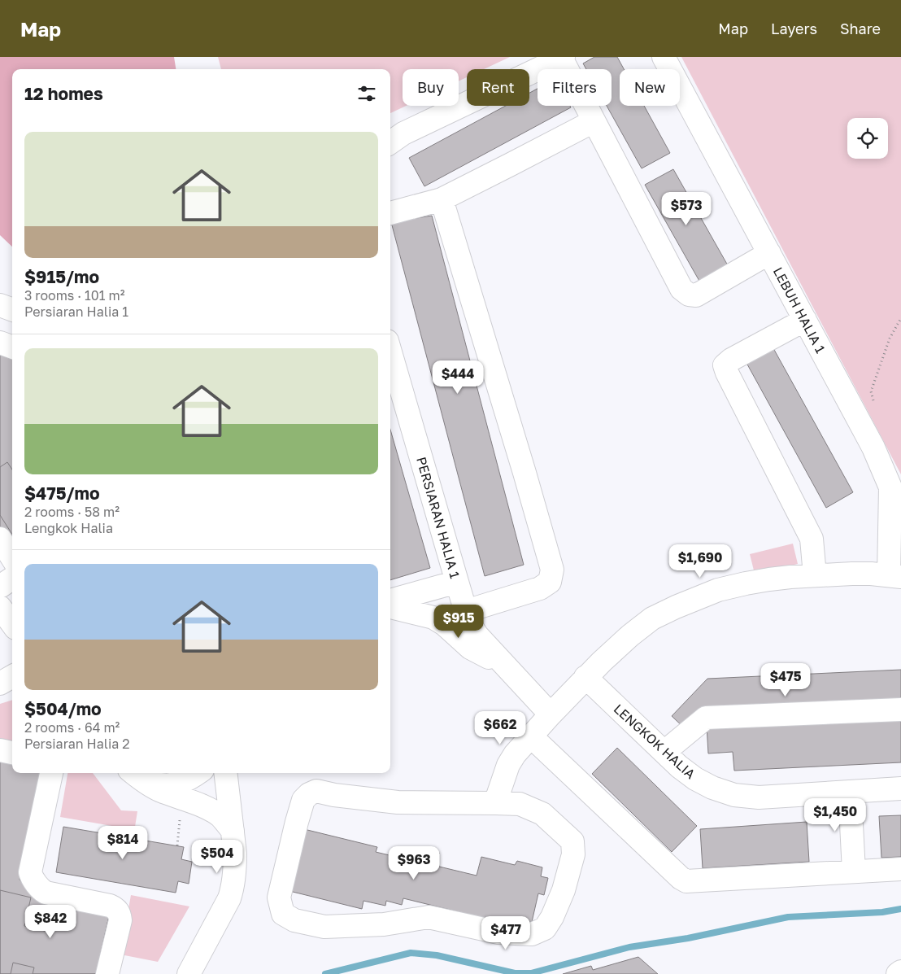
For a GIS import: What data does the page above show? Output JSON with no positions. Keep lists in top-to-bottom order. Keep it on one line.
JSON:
{"streets":{"street":["LEBUH HALIA 1","PERSIARAN HALIA 1","LENGKOK HALIA"]},"page":{"header":"Map","nav":["Map","Layers","Share"],"chip":["Buy","Rent","Filters","New"],"heading":"12 homes","list":[{"name":"$915/mo","note":"3 rooms · 101 m² · Persiaran Halia 1"},{"name":"$475/mo","note":"2 rooms · 58 m² · Lengkok Halia"},{"name":"$504/mo","note":"2 rooms · 64 m² · Persiaran Halia 2"}],"price":["$573","$444","$1,690","$915","$475","$662","$1,450","$814","$504","$963","$842","$477"]}}
